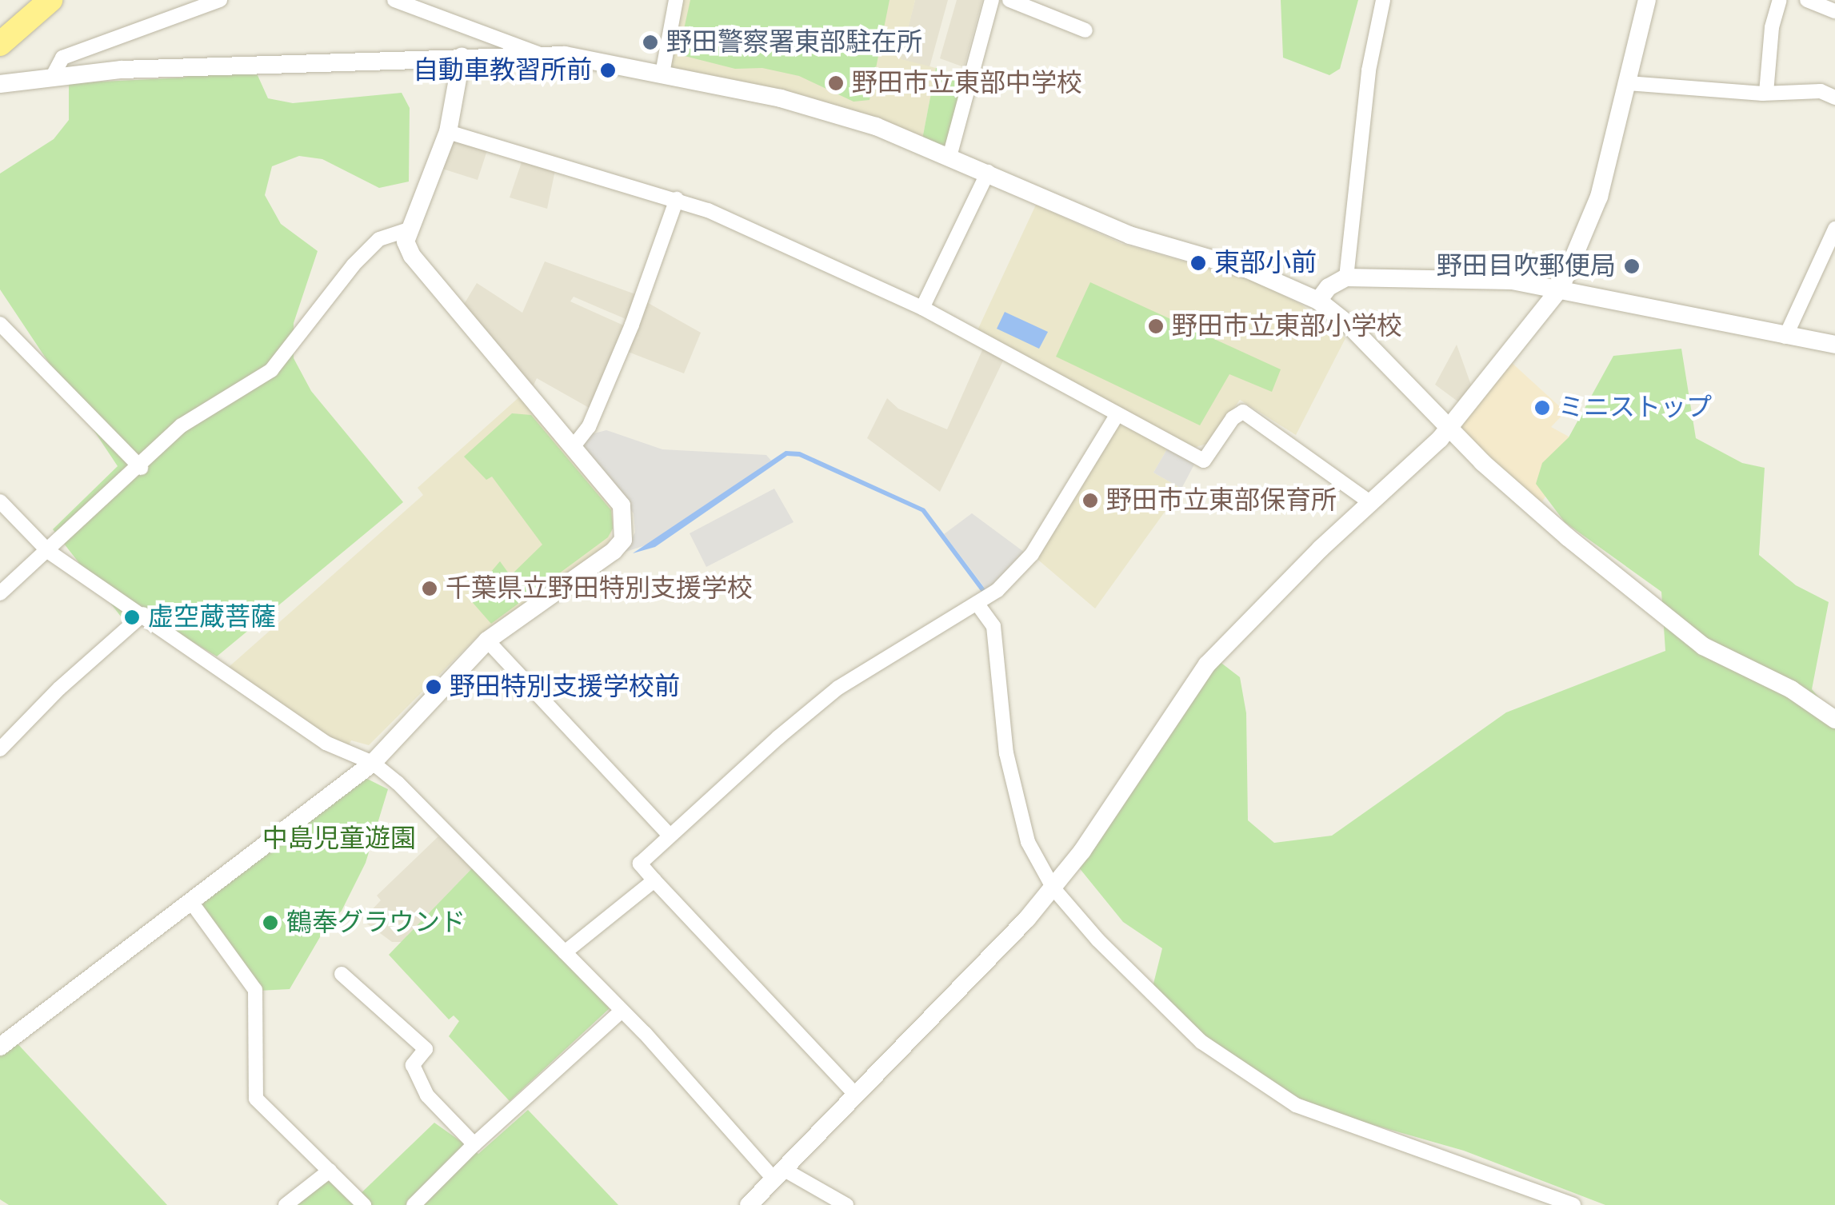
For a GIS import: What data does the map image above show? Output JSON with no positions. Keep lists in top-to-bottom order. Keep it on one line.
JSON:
{"parks":["中島児童遊園"],"places":["野田警察署東部駐在所","自動車教習所前","野田市立東部中学校","東部小前","野田目吹郵便局","野田市立東部小学校","ミニストップ","野田市立東部保育所","千葉県立野田特別支援学校","虚空蔵菩薩","野田特別支援学校前","鶴奉グラウンド"]}
